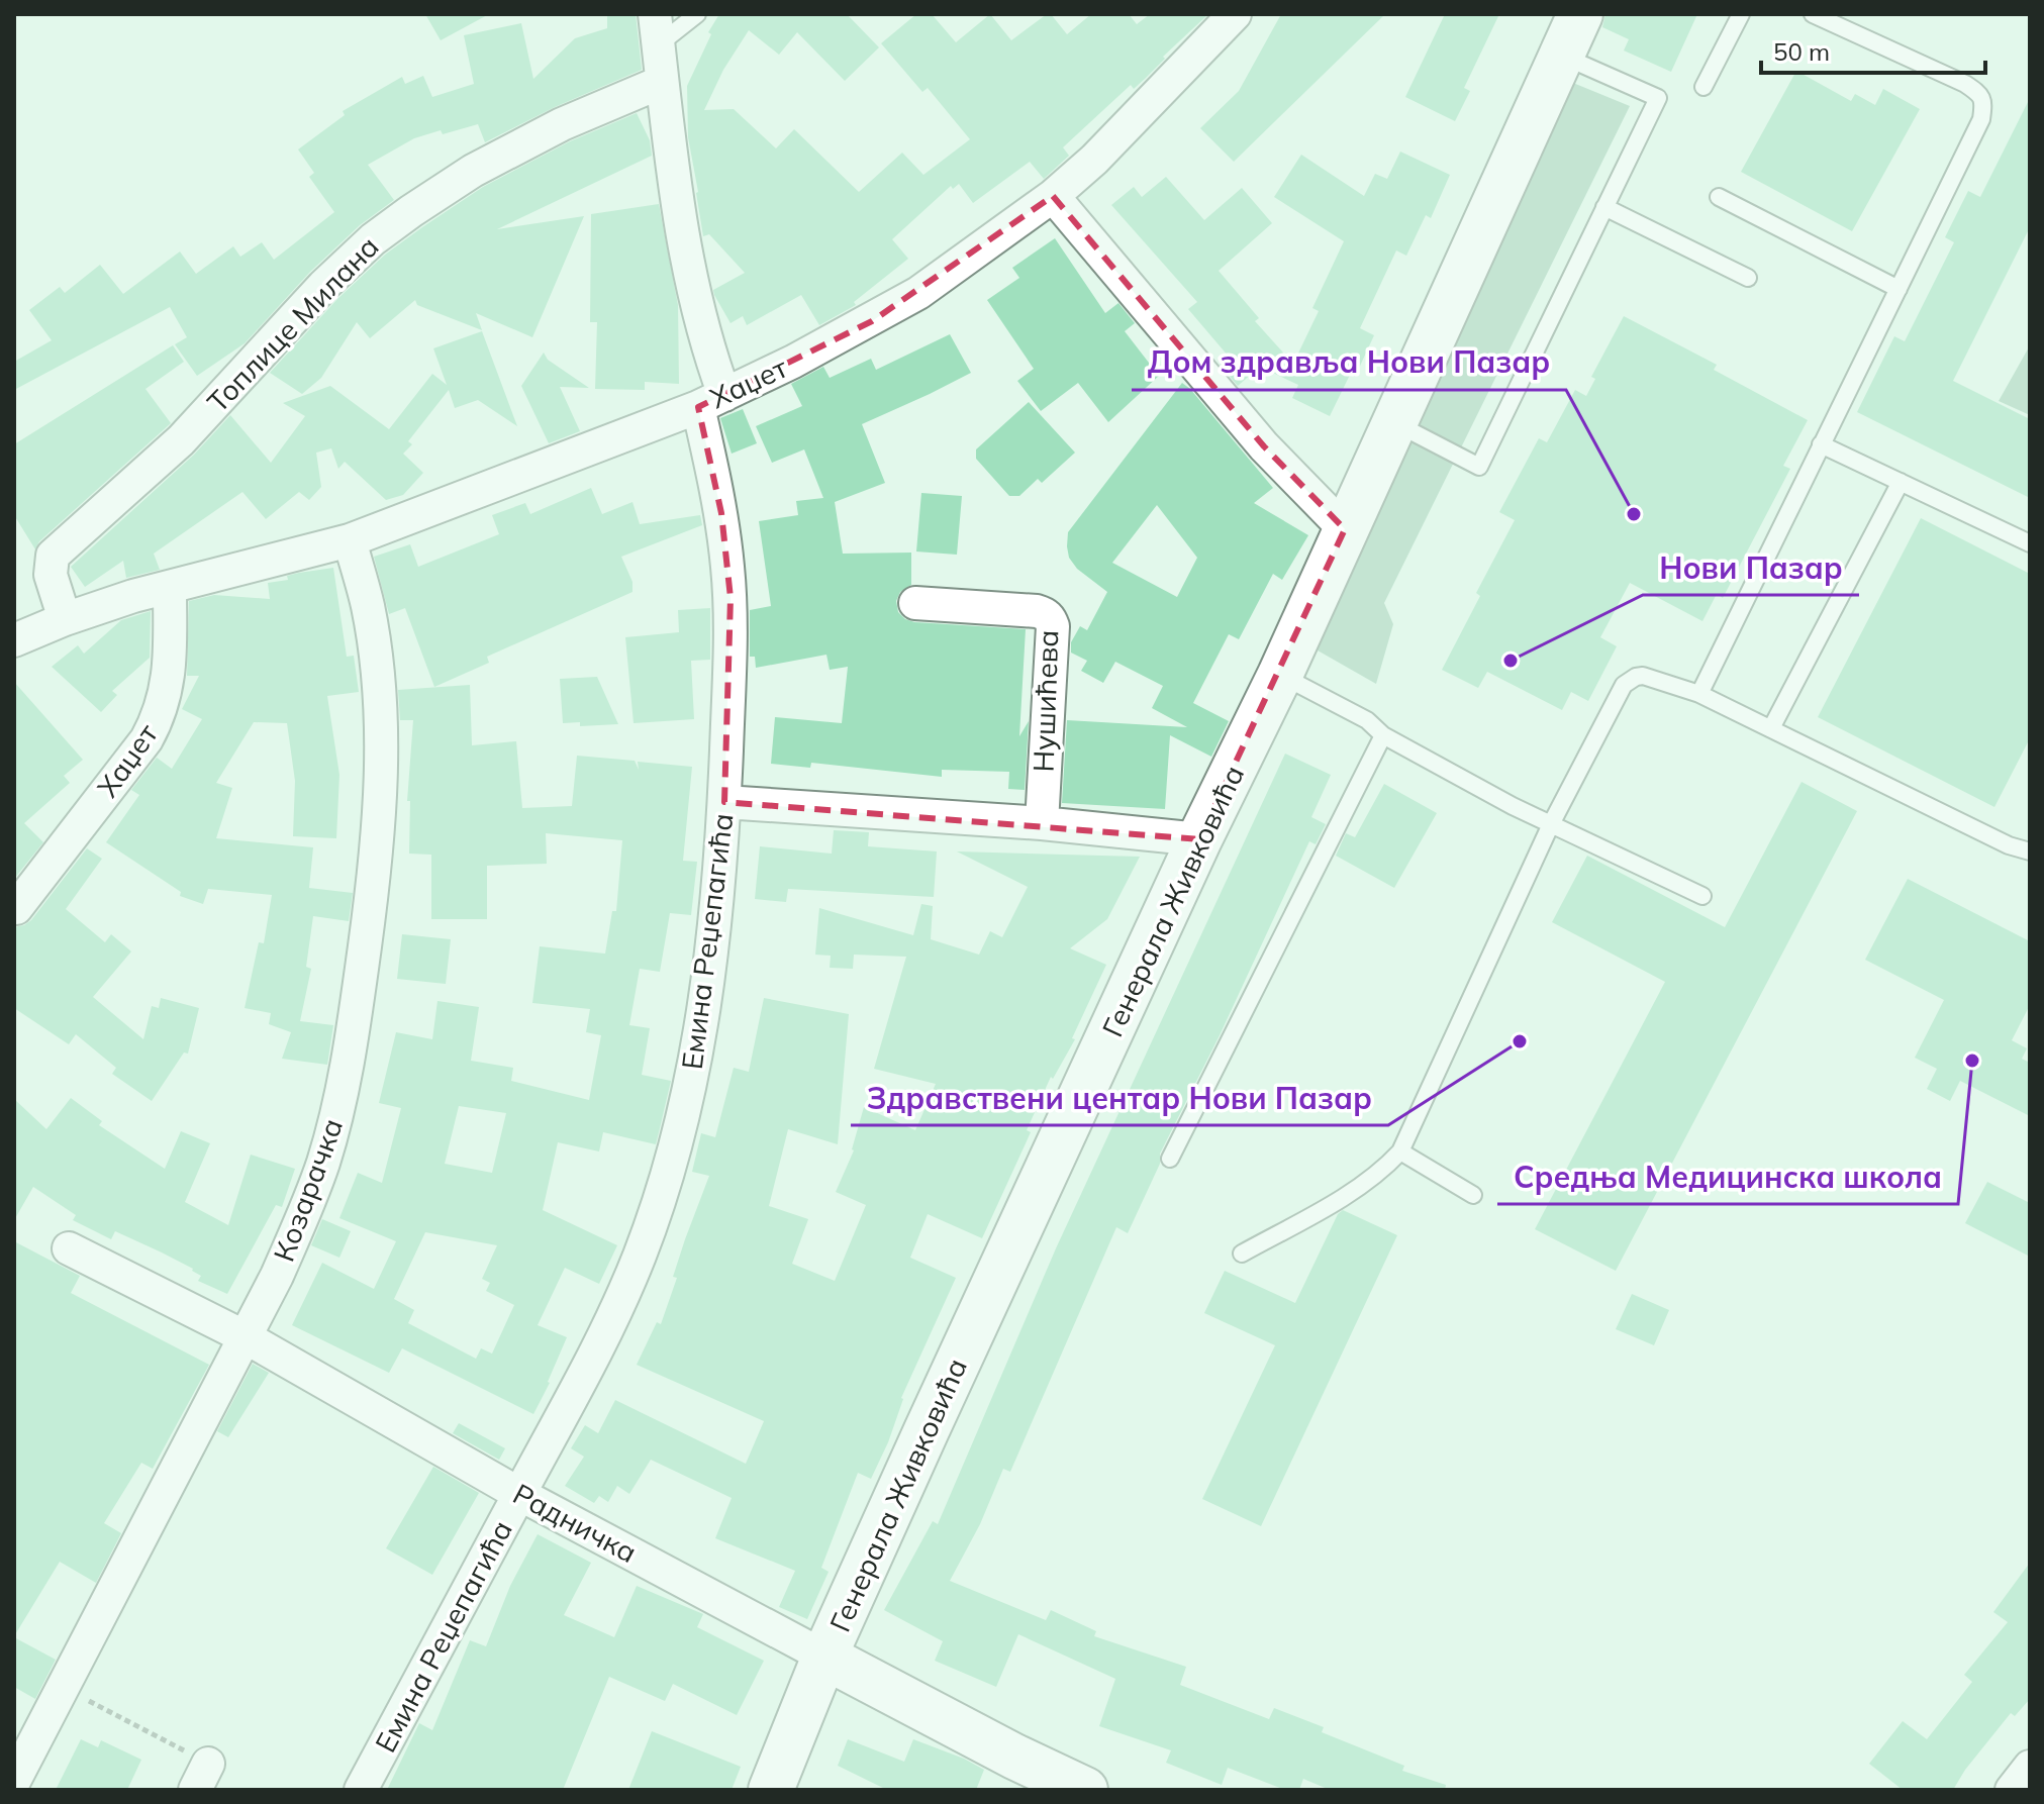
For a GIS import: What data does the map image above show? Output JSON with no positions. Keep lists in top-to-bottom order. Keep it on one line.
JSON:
{"streets":{"street":["Топлице Милана","Хаџет","Нушићева","Генерала Живковића","Емина Реџепагића","Козарачка","Радничка"]},"crossings":[["Топлице Милана","Хаџет"],["Топлице Милана","Емина Реџепагића"],["Хаџет","Емина Реџепагића"],["Хаџет","Козарачка"],["Генерала Живковића","Радничка"],["Емина Реџепагића","Радничка"],["Козарачка","Радничка"]],"places":["Дом здравља Нови Пазар","Нови Пазар","Здравствени центар Нови Пазар","Средња Медицинска школа"],"scale_bar":"50 m"}
